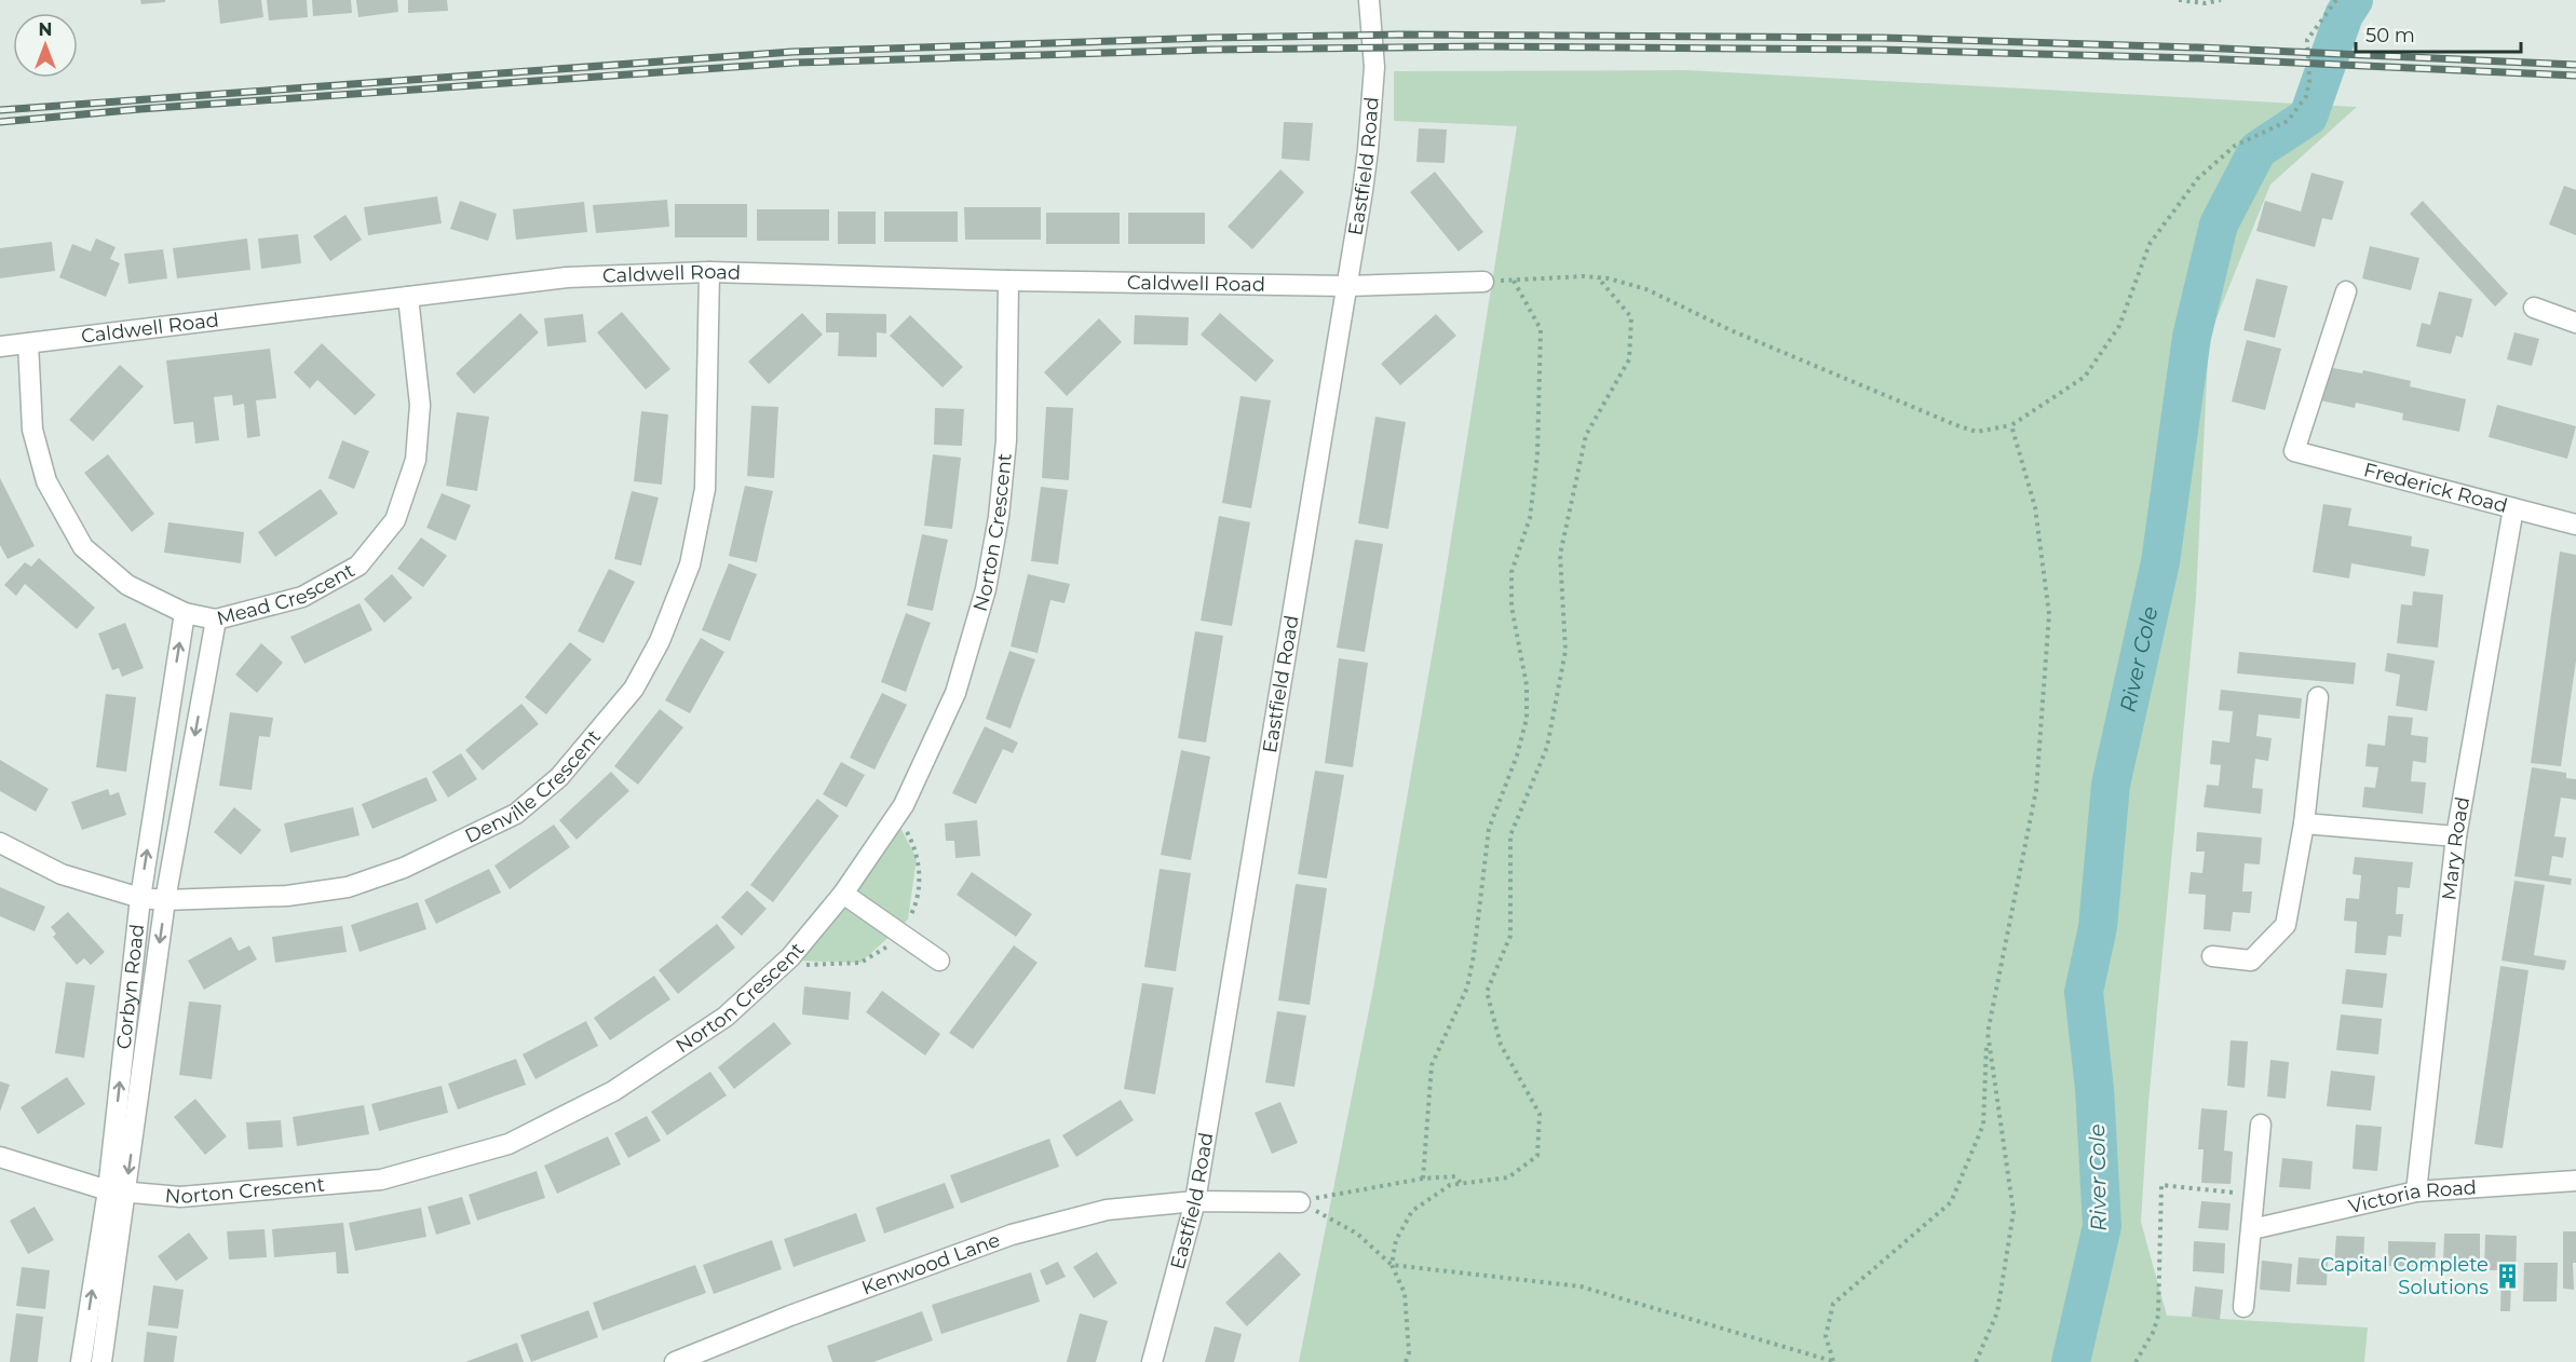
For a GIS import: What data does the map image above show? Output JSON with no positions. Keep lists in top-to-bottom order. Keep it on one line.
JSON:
{"streets":{"street":["Eastfield Road","Caldwell Road","Frederick Road","Norton Crescent","Mead Crescent","Denville Crescent","Mary Road","Corbyn Road","Victoria Road","Kenwood Lane"]},"crossings":[["Eastfield Road","Caldwell Road"],["Eastfield Road","Kenwood Lane"],["Caldwell Road","Norton Crescent"],["Caldwell Road","Mead Crescent"],["Caldwell Road","Denville Crescent"],["Frederick Road","Mary Road"],["Norton Crescent","Corbyn Road"],["Mead Crescent","Corbyn Road"],["Denville Crescent","Corbyn Road"],["Mary Road","Victoria Road"]],"water":["River Cole"],"places":{"building":["Capital Complete Solutions"]},"scale_bar":"50 m","north":"top"}
